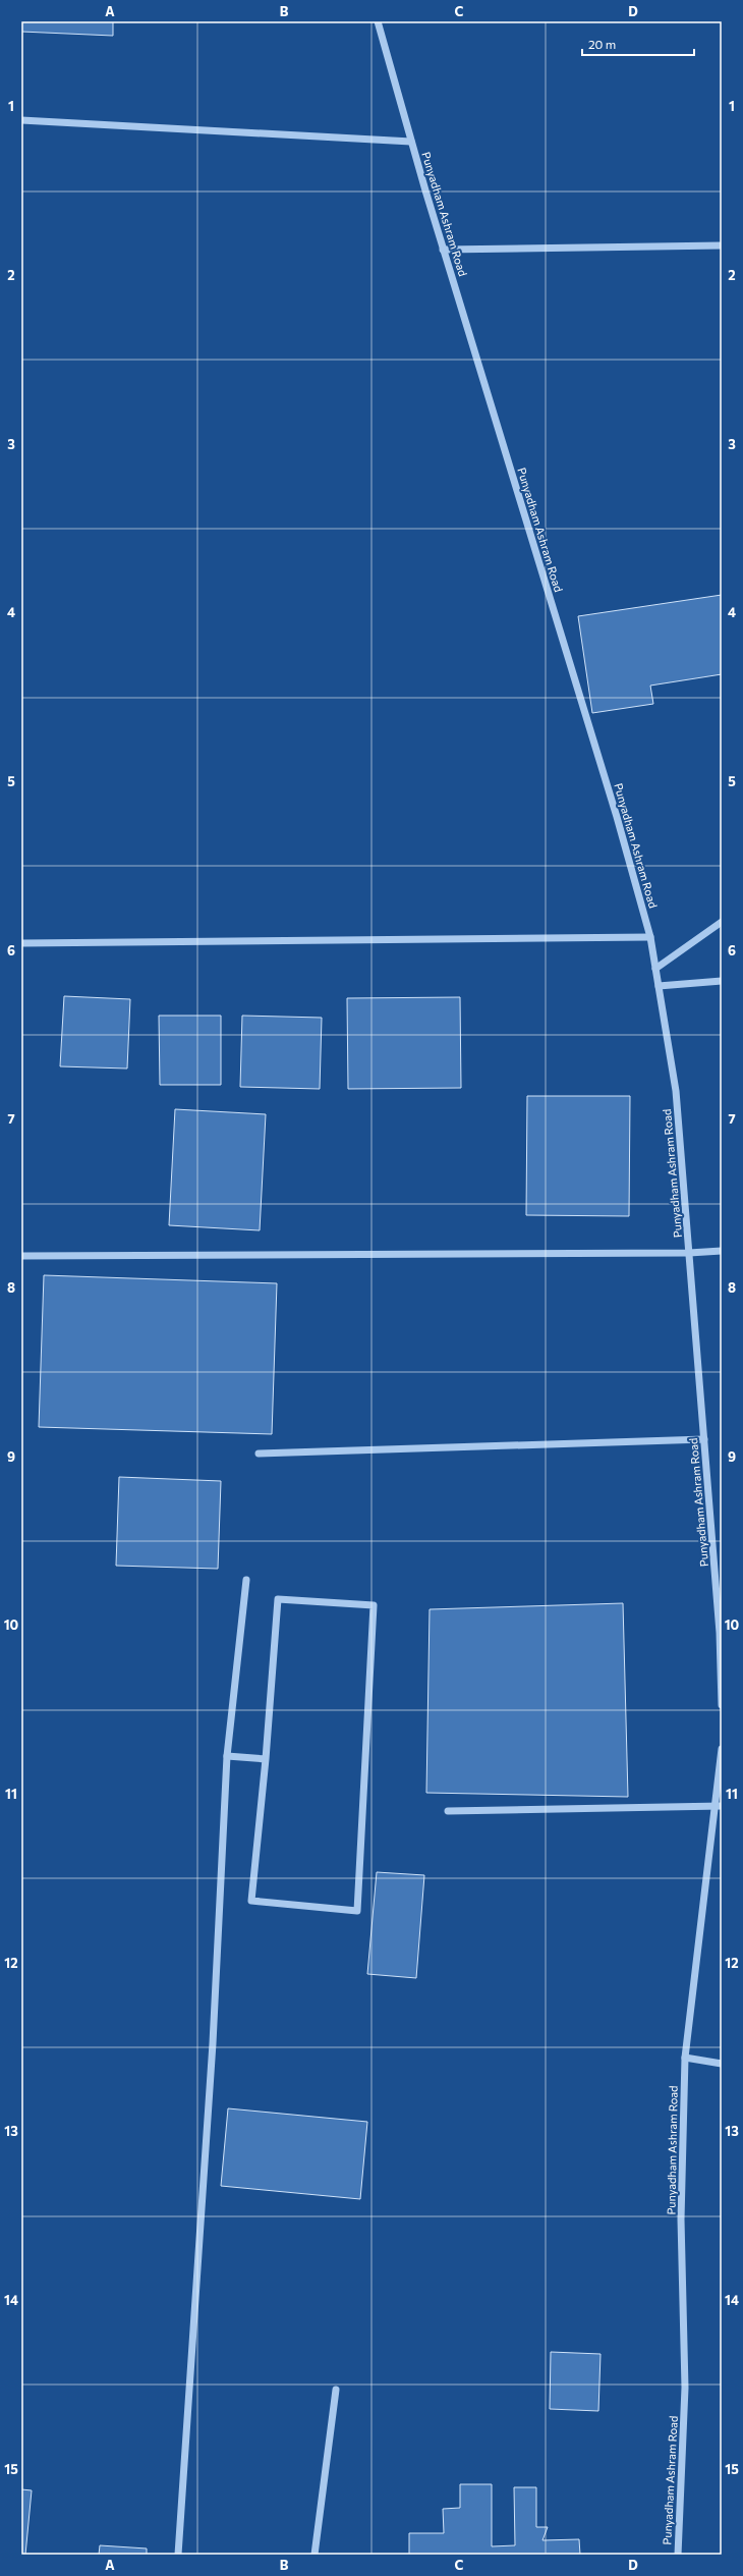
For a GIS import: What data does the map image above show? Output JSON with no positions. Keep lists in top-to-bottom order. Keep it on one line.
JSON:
{"streets":{"street":["Punyadham Ashram Road"]},"scale_bar":"20 m","grid":{"columns":["A","B","C","D"],"rows":["1","2","3","4","5","6","7","8","9","10","11","12","13","14","15"]}}
